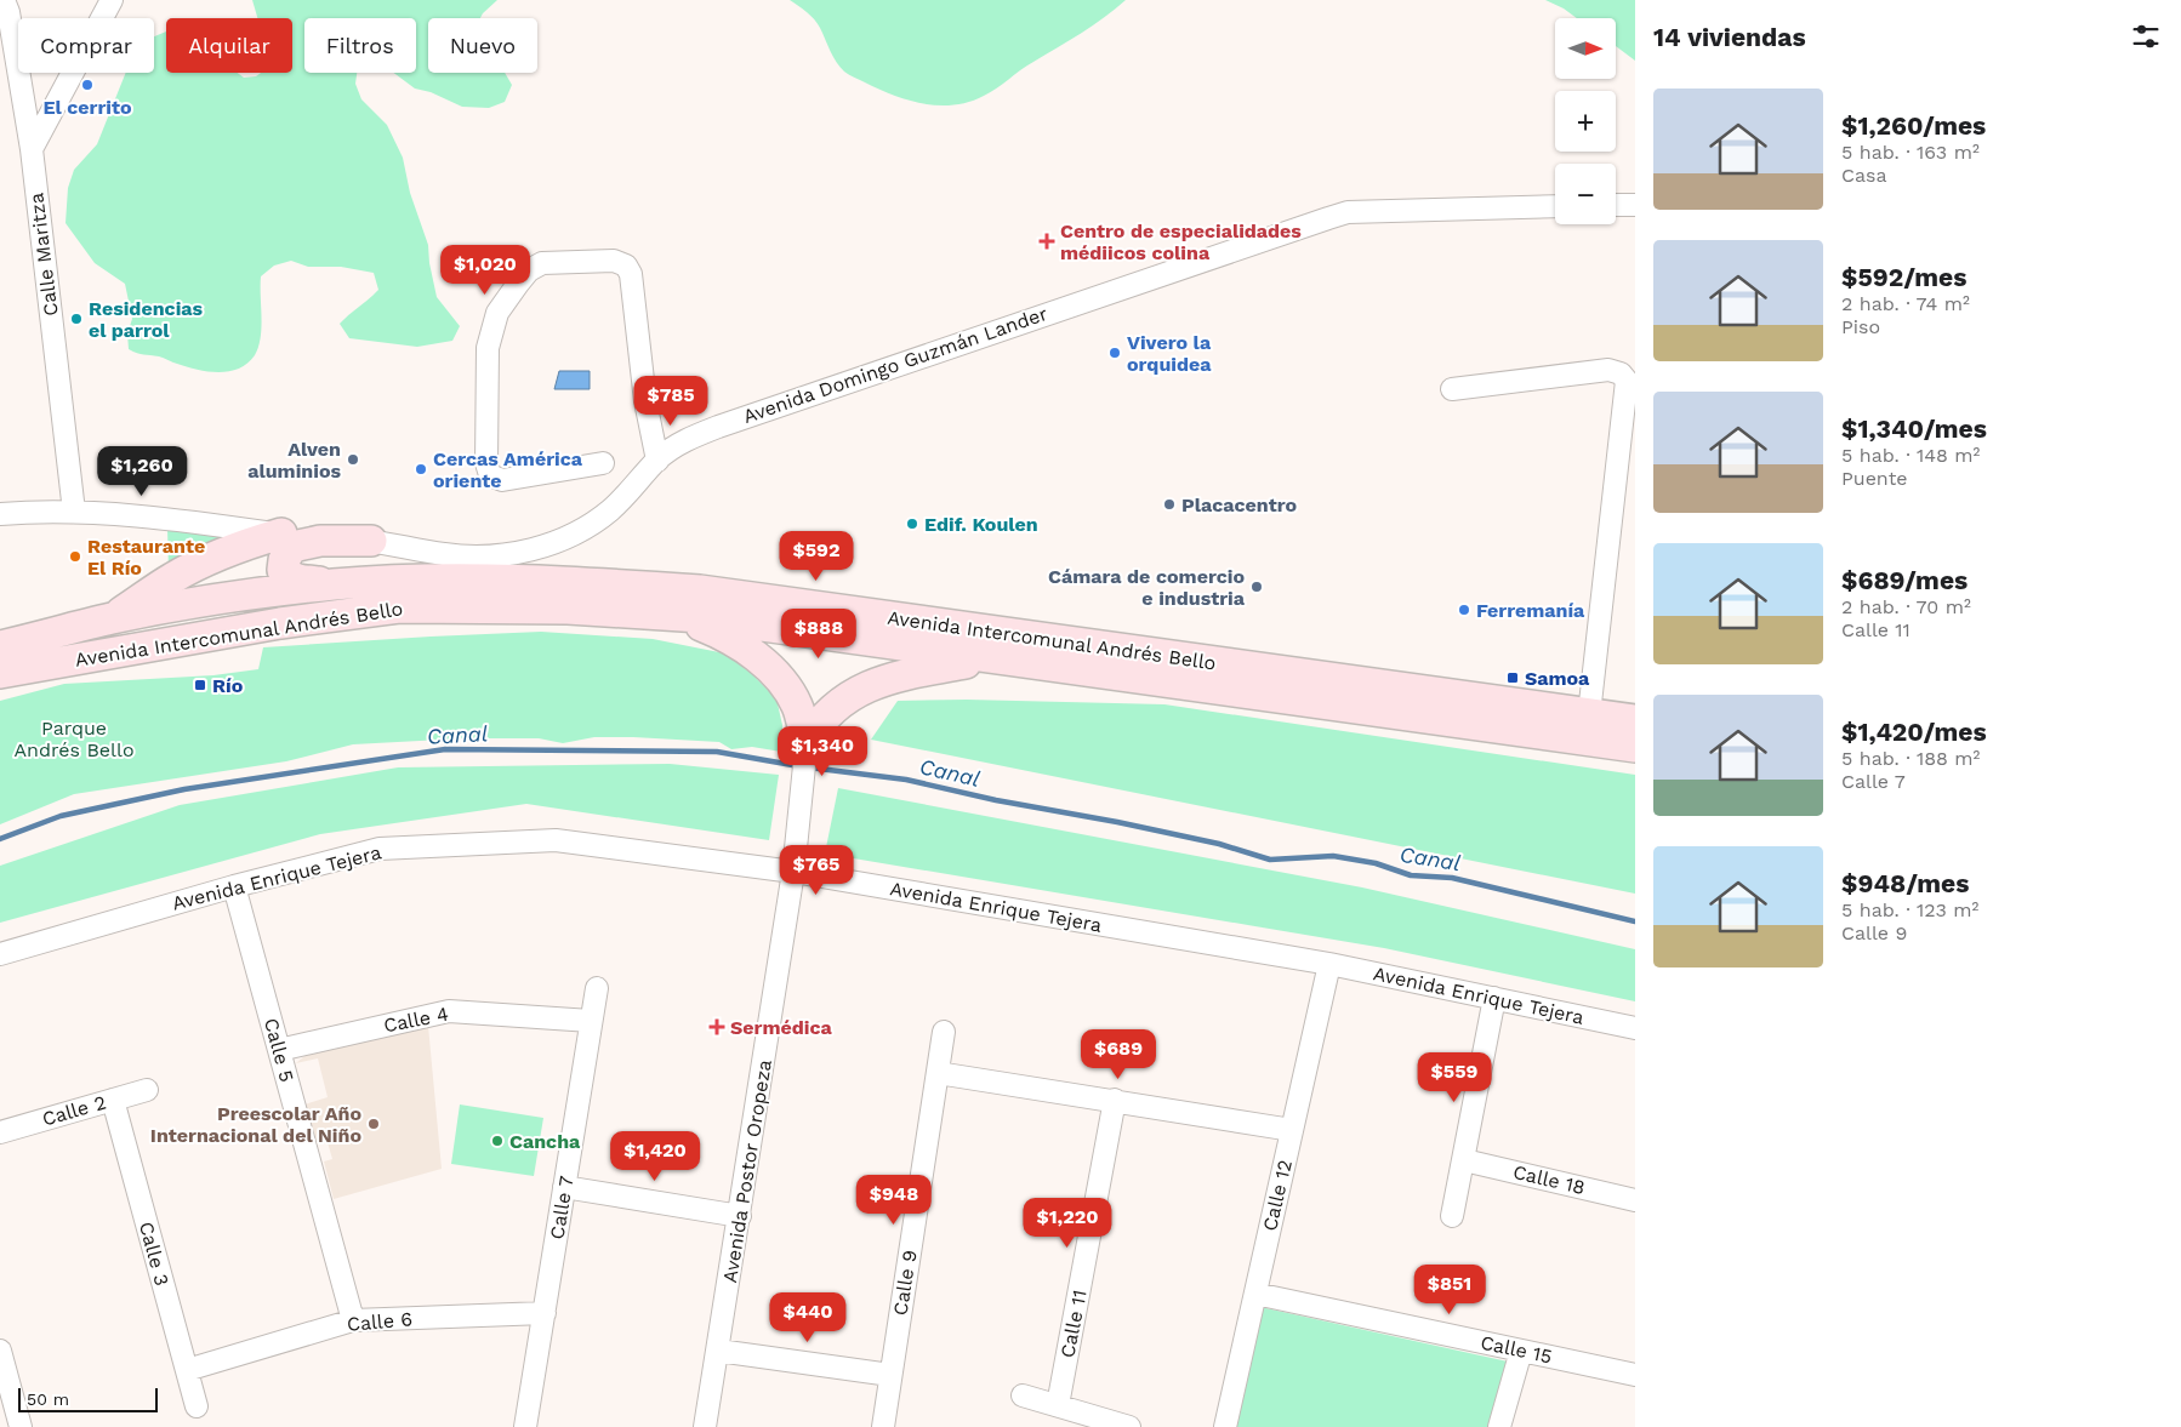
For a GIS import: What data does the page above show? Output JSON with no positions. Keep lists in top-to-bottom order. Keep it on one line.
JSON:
{"streets":{"main road":["Avenida Intercomunal Andrés Bello"],"street":["Calle Maritza","Avenida Domingo Guzmán Lander","Avenida Enrique Tejera","Calle 4","Calle 5","Calle 2","Avenida Postor Oropeza","Calle 18","Calle 12","Calle 7","Calle 3","Calle 9","Calle 6","Calle 11","Calle 15"]},"crossings":[["Calle Maritza","Avenida Domingo Guzmán Lander"],["Avenida Enrique Tejera","Calle 5"],["Avenida Enrique Tejera","Avenida Postor Oropeza"],["Avenida Enrique Tejera","Calle 12"],["Calle 4","Calle 5"],["Calle 4","Calle 7"],["Calle 5","Calle 6"],["Calle 2","Calle 3"],["Calle 12","Calle 15"],["Calle 7","Calle 6"],["Calle 3","Calle 6"]],"water":["Canal"],"parks":["Parque Andrés Bello"],"places":{"other":["El cerrito","Residencias el parrol","Vivero la orquidea","Alven aluminios","Cercas América oriente","Placacentro","Edif. Koulen","Restaurante El Río","Cámara de comercio e industria","Ferremanía","Preescolar Año Internacional del Niño","Cancha"],"health":["Centro de especialidades médiicos colina","Sermédica"],"transit":["Samoa","Río"]},"scale_bar":"50 m","north":"right","page":{"heading":"14 viviendas","map_buttons":["+","−"],"chip":["Comprar","Alquilar","Filtros","Nuevo"],"list":[{"name":"$1,260/mes","note":"5 hab. · 163 m² · Casa"},{"name":"$592/mes","note":"2 hab. · 74 m² · Piso"},{"name":"$1,340/mes","note":"5 hab. · 148 m² · Puente"},{"name":"$689/mes","note":"2 hab. · 70 m² · Calle 11"},{"name":"$1,420/mes","note":"5 hab. · 188 m² · Calle 7"},{"name":"$948/mes","note":"5 hab. · 123 m² · Calle 9"}],"price":["$1,020","$785","$1,260","$592","$888","$1,340","$765","$689","$559","$1,420","$948","$1,220","$851","$440"],"scale":"50 m"}}
